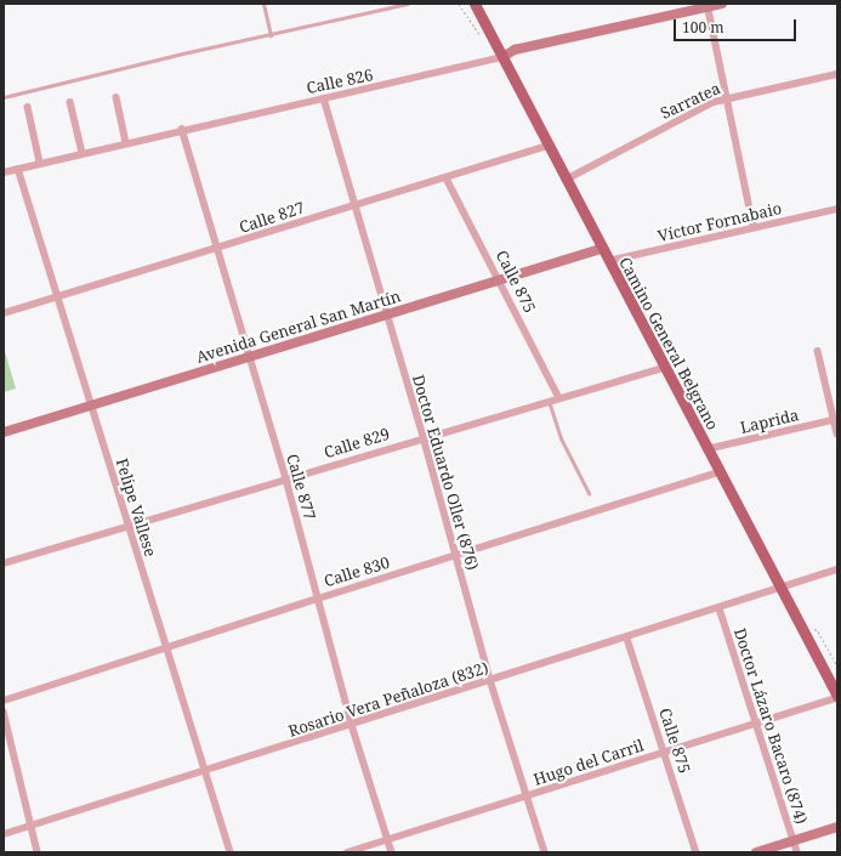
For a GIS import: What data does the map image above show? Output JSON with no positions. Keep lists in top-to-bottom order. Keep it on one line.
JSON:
{"streets":{"main road":["Avenida General San Martín","Camino General Belgrano"],"street":["Calle 826","Sarratea","Calle 827","Víctor Fornabaio","Calle 875","Laprida","Calle 829","Doctor Eduardo Oller (876)","Calle 877","Felipe Vallese","Calle 830","Rosario Vera Peñaloza (832)","Doctor Lázaro Bacaro (874)","Hugo del Carril"]},"crossings":[["Calle 826","Camino General Belgrano"],["Calle 826","Doctor Eduardo Oller (876)"],["Calle 826","Calle 877"],["Calle 826","Felipe Vallese"],["Sarratea","Camino General Belgrano"],["Calle 827","Calle 875"],["Calle 827","Camino General Belgrano"],["Calle 827","Doctor Eduardo Oller (876)"],["Calle 827","Calle 877"],["Calle 827","Felipe Vallese"],["Víctor Fornabaio","Camino General Belgrano"],["Calle 875","Avenida General San Martín"],["Calle 875","Calle 829"],["Calle 875","Rosario Vera Peñaloza (832)"],["Calle 875","Hugo del Carril"],["Avenida General San Martín","Camino General Belgrano"],["Avenida General San Martín","Doctor Eduardo Oller (876)"],["Avenida General San Martín","Calle 877"],["Avenida General San Martín","Felipe Vallese"],["Camino General Belgrano","Laprida"],["Camino General Belgrano","Calle 829"],["Camino General Belgrano","Calle 830"],["Camino General Belgrano","Rosario Vera Peñaloza (832)"],["Camino General Belgrano","Hugo del Carril"],["Calle 829","Doctor Eduardo Oller (876)"],["Calle 829","Calle 877"],["Calle 829","Felipe Vallese"],["Doctor Eduardo Oller (876)","Calle 830"],["Doctor Eduardo Oller (876)","Rosario Vera Peñaloza (832)"],["Doctor Eduardo Oller (876)","Hugo del Carril"],["Calle 877","Calle 830"],["Calle 877","Rosario Vera Peñaloza (832)"],["Calle 877","Hugo del Carril"],["Felipe Vallese","Calle 830"],["Felipe Vallese","Rosario Vera Peñaloza (832)"],["Rosario Vera Peñaloza (832)","Doctor Lázaro Bacaro (874)"],["Doctor Lázaro Bacaro (874)","Hugo del Carril"]],"scale_bar":"100 m"}
